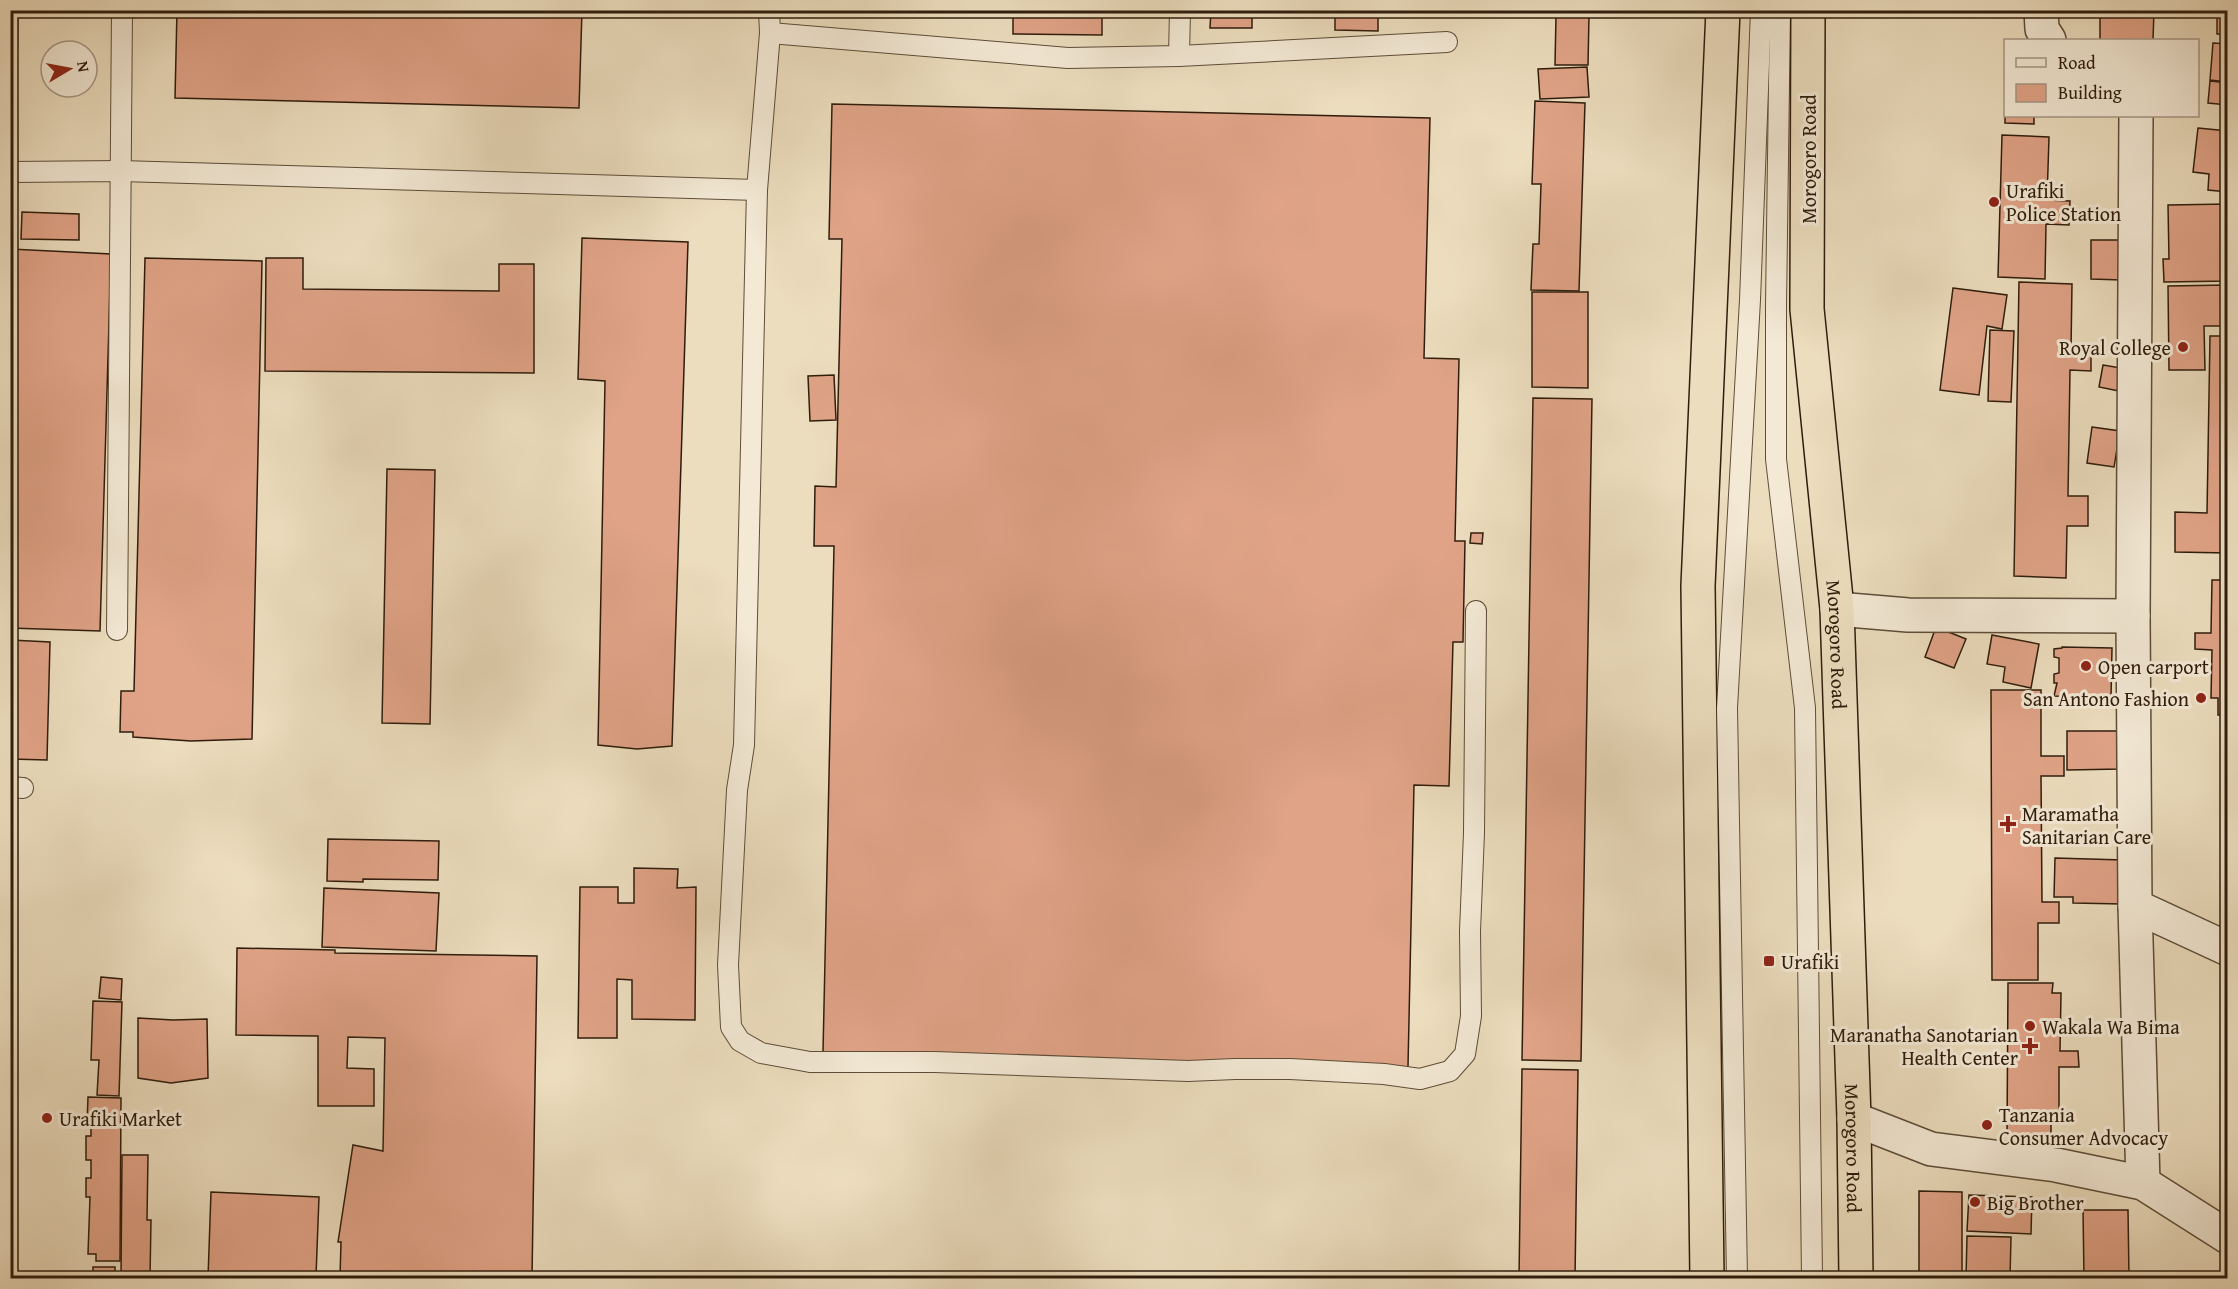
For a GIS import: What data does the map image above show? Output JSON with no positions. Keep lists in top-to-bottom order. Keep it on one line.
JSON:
{"streets":{"highway":["Morogoro Road"]},"places":{"other":["Urafiki Police Station","Royal College","Open carport","San Antono Fashion","Wakala Wa Bima","Urafiki Market","Tanzania Consumer Advocacy","Big Brother"],"health":["Maramatha Sanitarian Care","Maranatha Sanotarian Health Center"],"transit":["Urafiki"]},"legend":["Road","Building"],"north":"right"}
